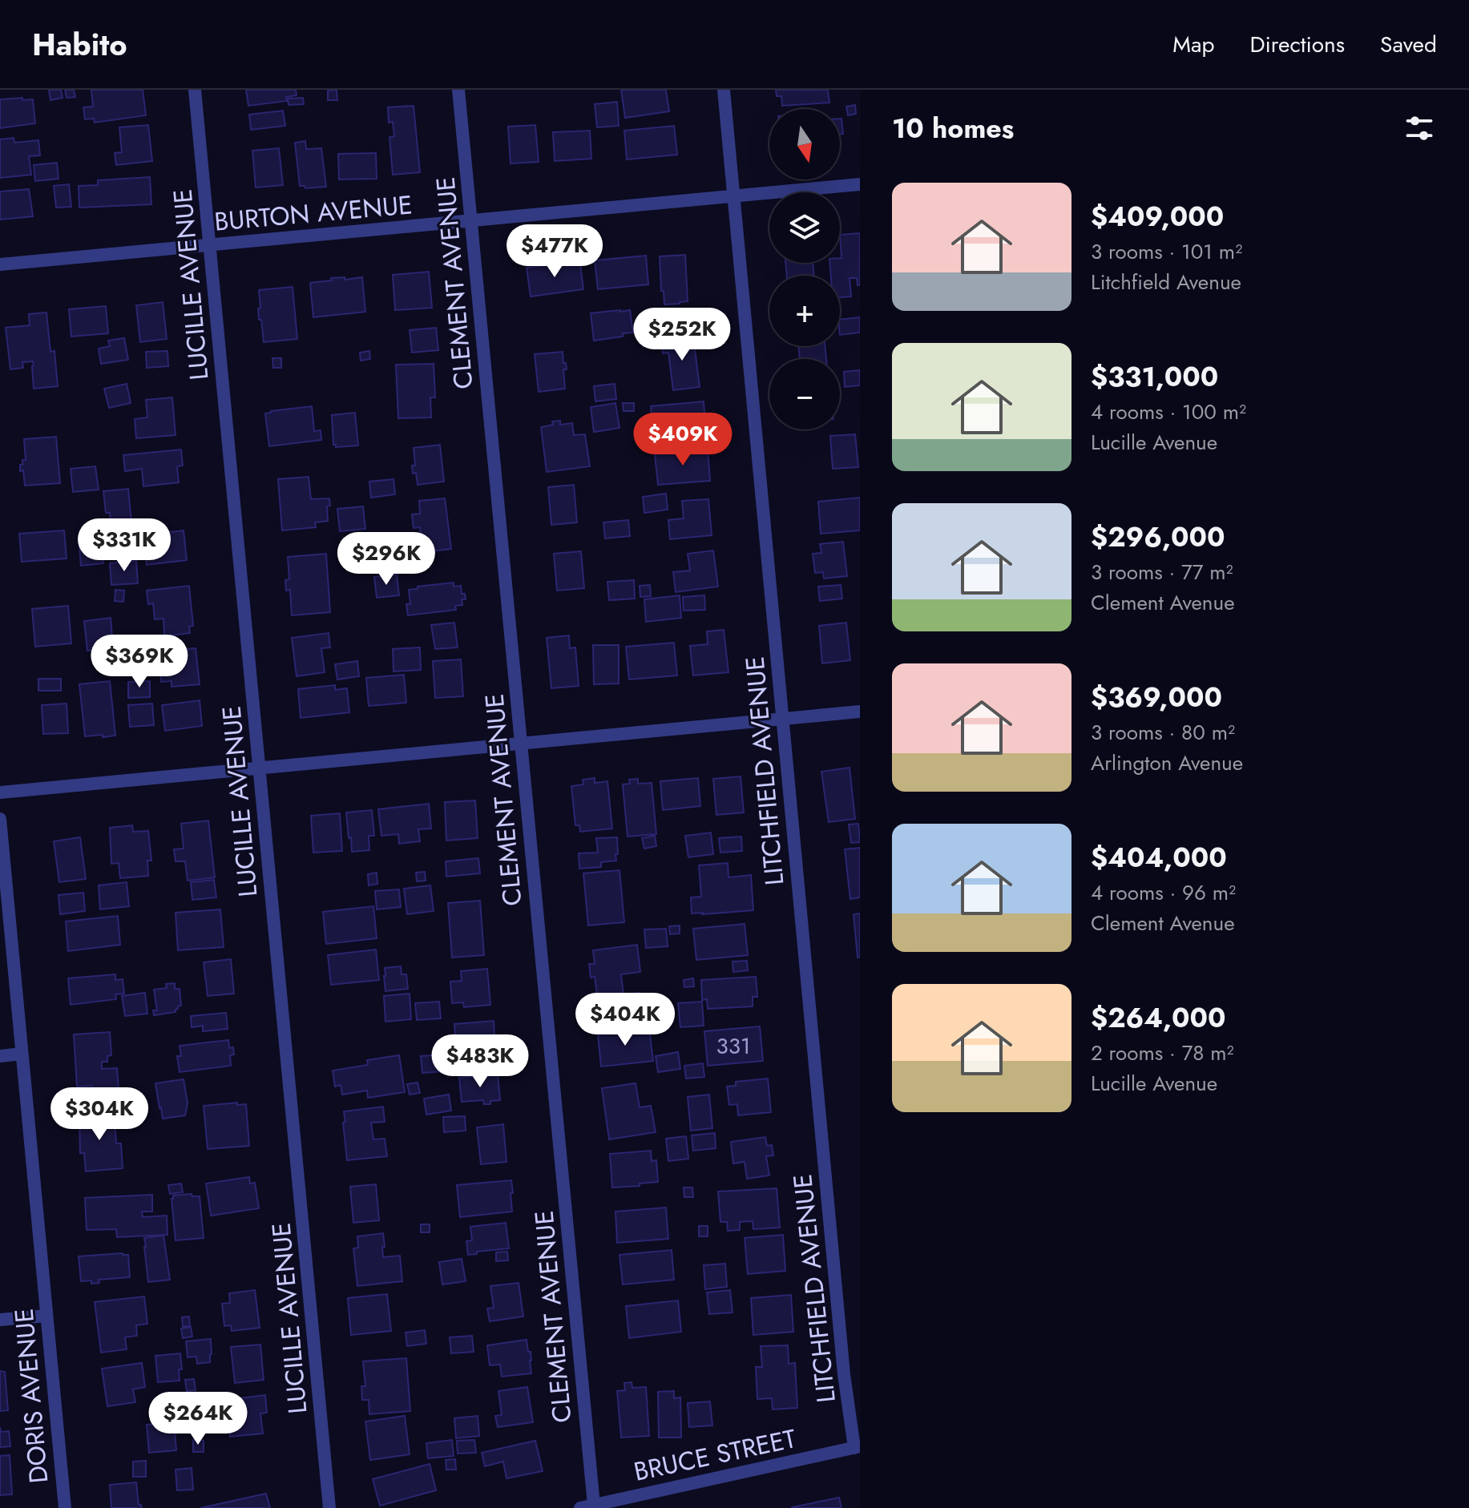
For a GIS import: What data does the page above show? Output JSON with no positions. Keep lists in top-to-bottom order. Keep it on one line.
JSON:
{"streets":{"street":["BURTON AVENUE","CLEMENT AVENUE","LUCILLE AVENUE","LITCHFIELD AVENUE","DORIS AVENUE","BRUCE STREET"]},"crossings":[["BURTON AVENUE","CLEMENT AVENUE"],["BURTON AVENUE","LUCILLE AVENUE"],["BURTON AVENUE","LITCHFIELD AVENUE"],["CLEMENT AVENUE","BRUCE STREET"],["LITCHFIELD AVENUE","BRUCE STREET"]],"house_numbers":["331"],"north":"bottom","page":{"header":"Habito","nav":["Map","Directions","Saved"],"heading":"10 homes","map_buttons":["+","−"],"list":[{"name":"$409,000","note":"3 rooms · 101 m² · Litchfield Avenue"},{"name":"$331,000","note":"4 rooms · 100 m² · Lucille Avenue"},{"name":"$296,000","note":"3 rooms · 77 m² · Clement Avenue"},{"name":"$369,000","note":"3 rooms · 80 m² · Arlington Avenue"},{"name":"$404,000","note":"4 rooms · 96 m² · Clement Avenue"},{"name":"$264,000","note":"2 rooms · 78 m² · Lucille Avenue"}],"price":["$477K","$252K","$409K","$331K","$296K","$369K","$404K","$483K","$304K","$264K"]}}
